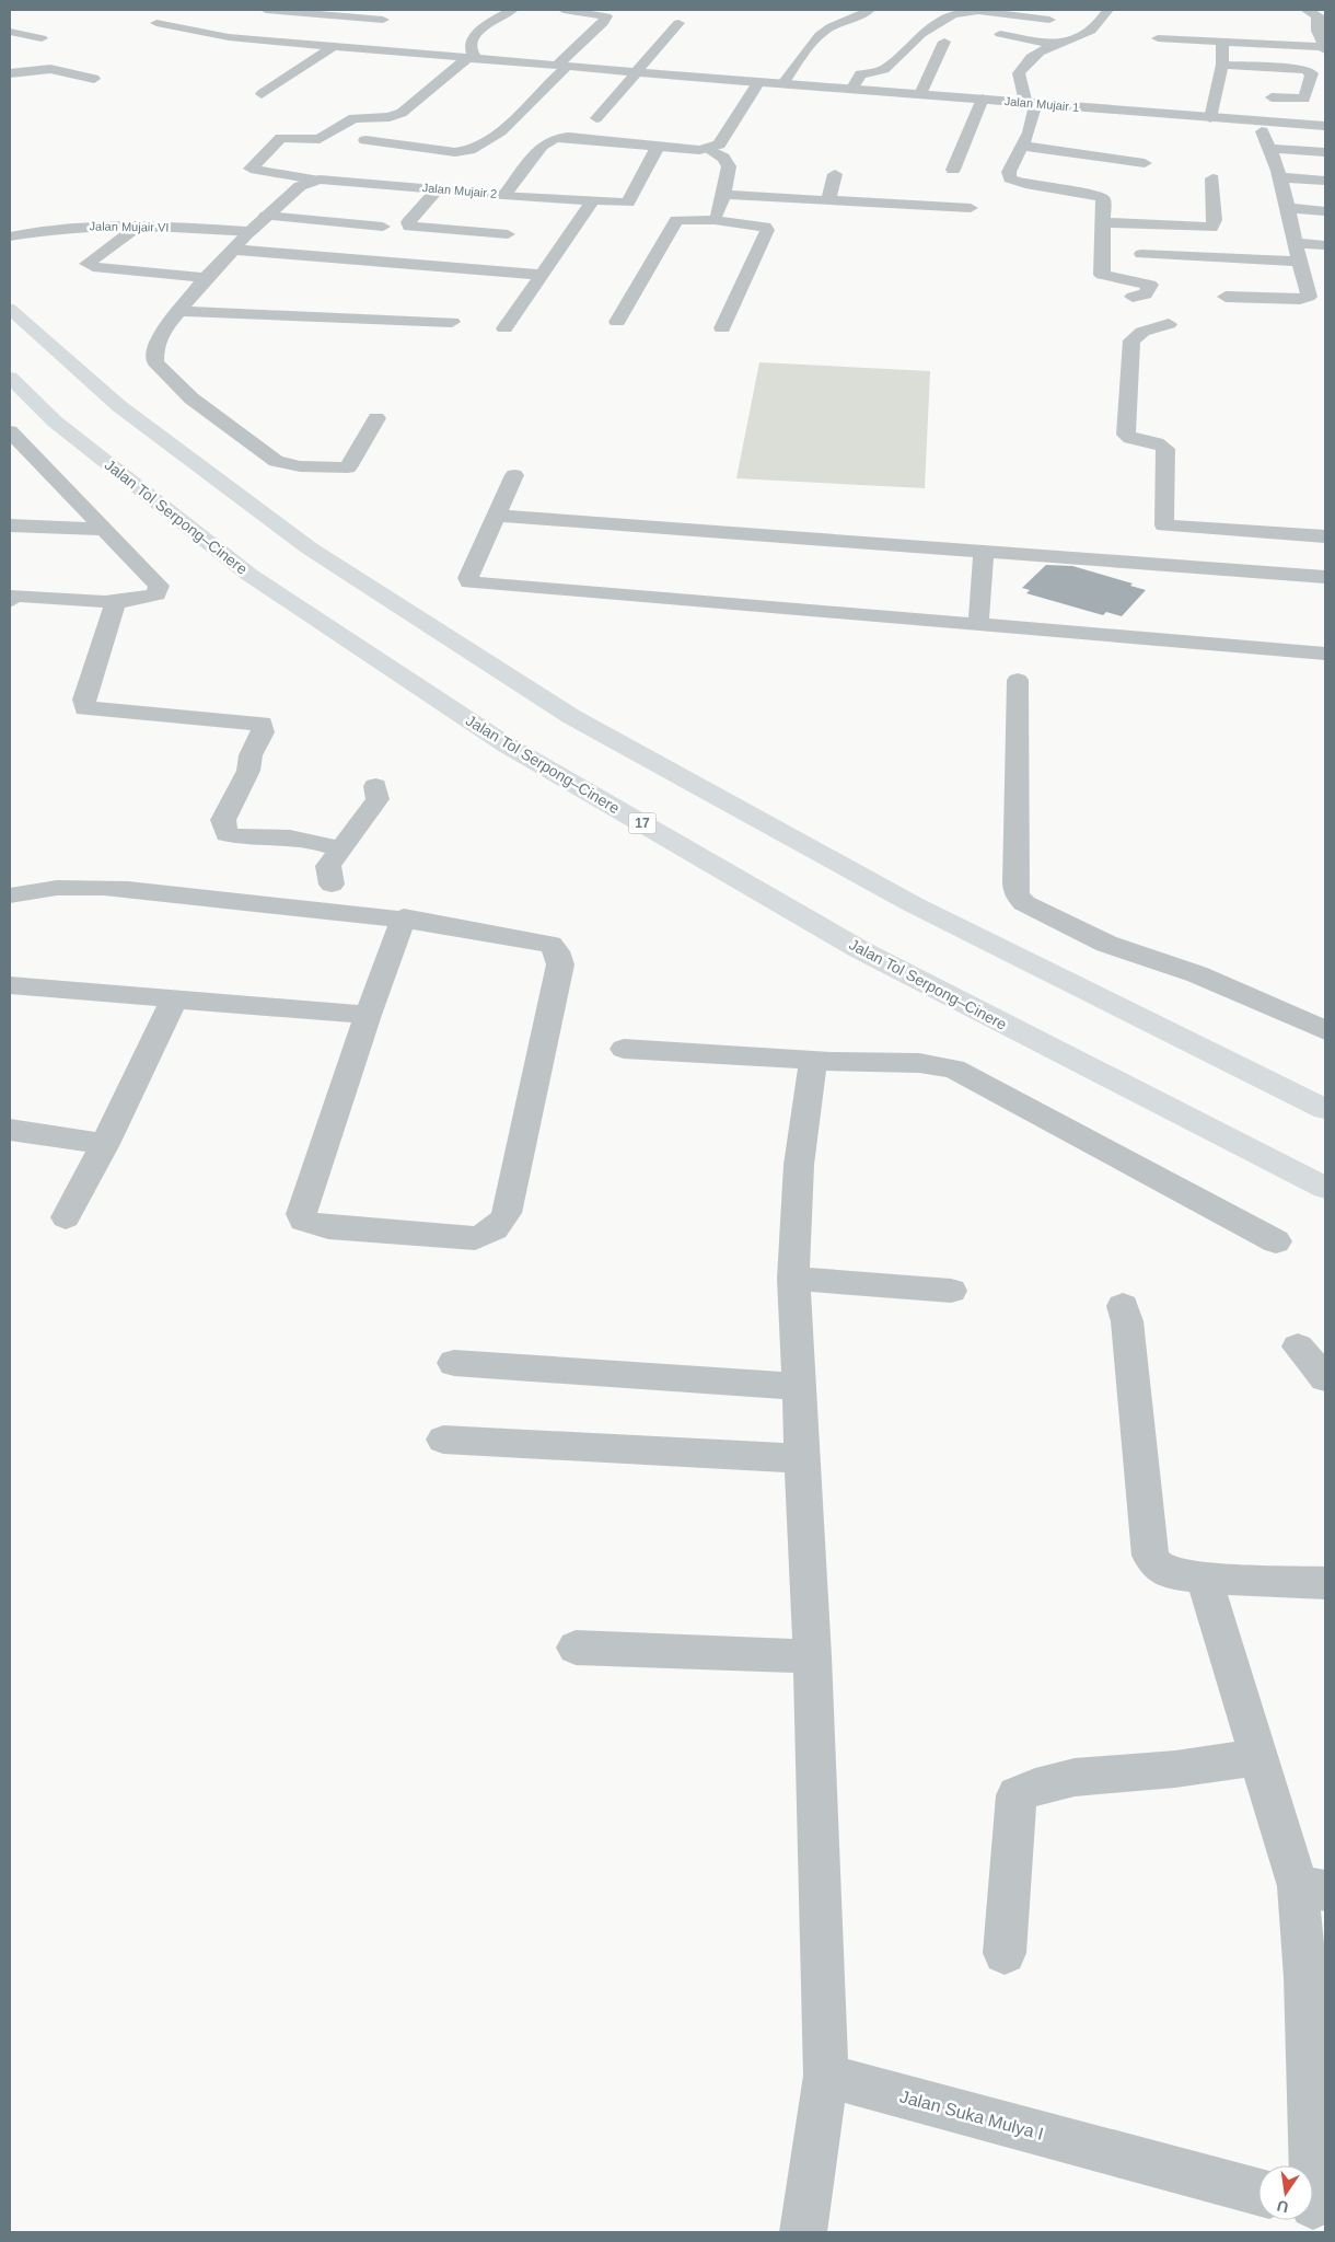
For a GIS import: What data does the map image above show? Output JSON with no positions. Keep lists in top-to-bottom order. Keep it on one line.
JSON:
{"streets":{"highway":["Jalan Tol Serpong–Cinere","17"],"street":["Jalan Mujair 1","Jalan Mujair 2","Jalan Mujair VI","Jalan Suka Mulya I"]},"crossings":[["Jalan Mujair 1","Jalan Mujair 2"]],"north":"bottom"}
